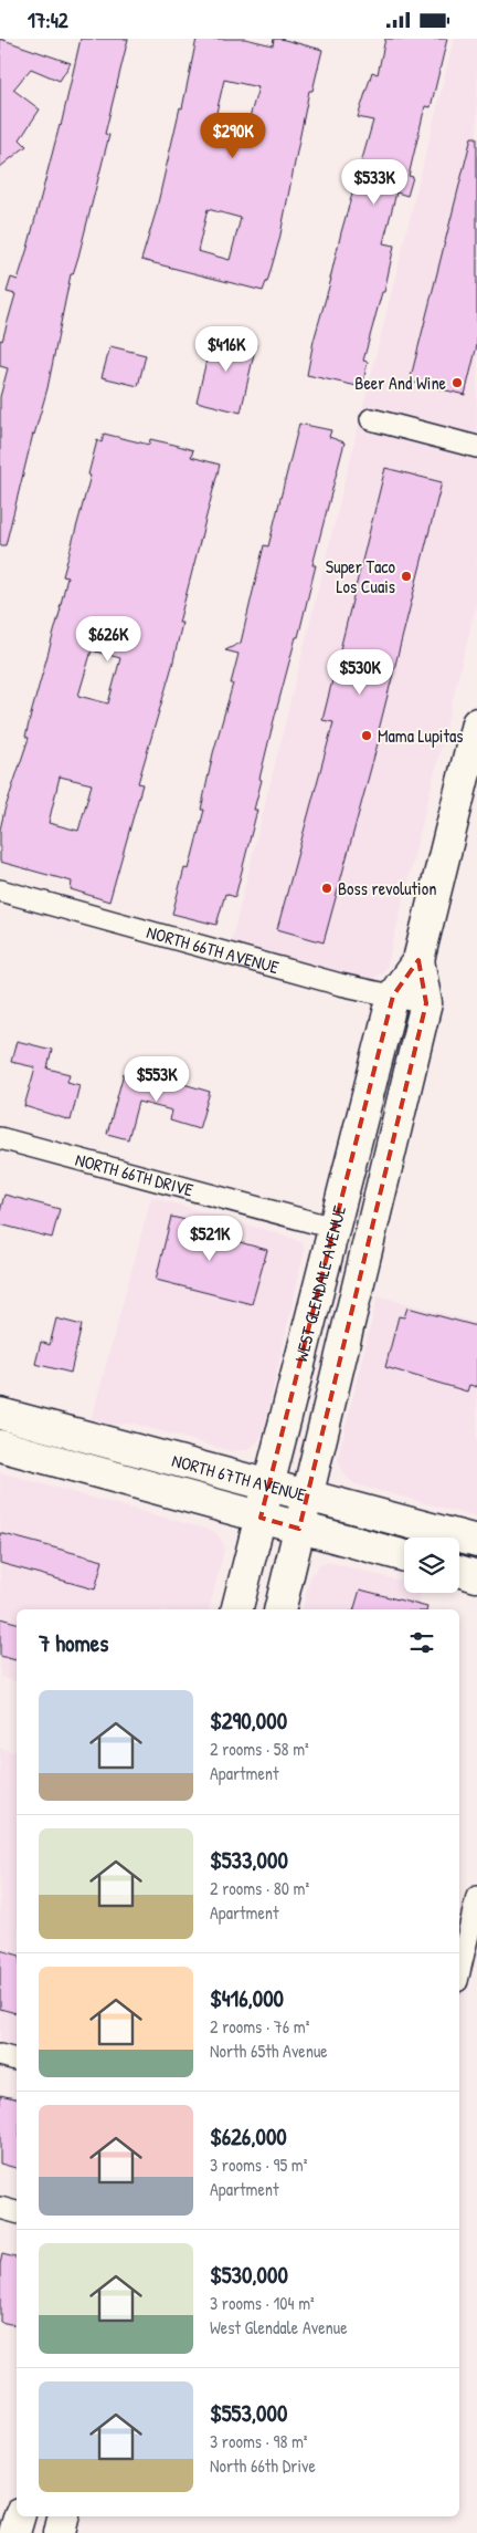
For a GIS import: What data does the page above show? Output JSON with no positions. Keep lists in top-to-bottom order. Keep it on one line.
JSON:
{"streets":{"main road":["WEST GLENDALE AVENUE","NORTH 67TH AVENUE"],"street":["NORTH 66TH AVENUE","NORTH 66TH DRIVE"]},"crossings":[["NORTH 66TH AVENUE","WEST GLENDALE AVENUE"],["NORTH 66TH DRIVE","WEST GLENDALE AVENUE"],["WEST GLENDALE AVENUE","NORTH 67TH AVENUE"]],"places":["Beer And Wine","Super Taco Los Cuais","Mama Lupitas","Boss revolution"],"page":{"status":"17:42","price":["$290K","$533K","$416K","$626K","$530K","$553K","$521K"],"heading":"7 homes","list":[{"name":"$290,000","note":"2 rooms · 58 m² · Apartment"},{"name":"$533,000","note":"2 rooms · 80 m² · Apartment"},{"name":"$416,000","note":"2 rooms · 76 m² · North 65th Avenue"},{"name":"$626,000","note":"3 rooms · 95 m² · Apartment"},{"name":"$530,000","note":"3 rooms · 104 m² · West Glendale Avenue"},{"name":"$553,000","note":"3 rooms · 98 m² · North 66th Drive"}]}}
